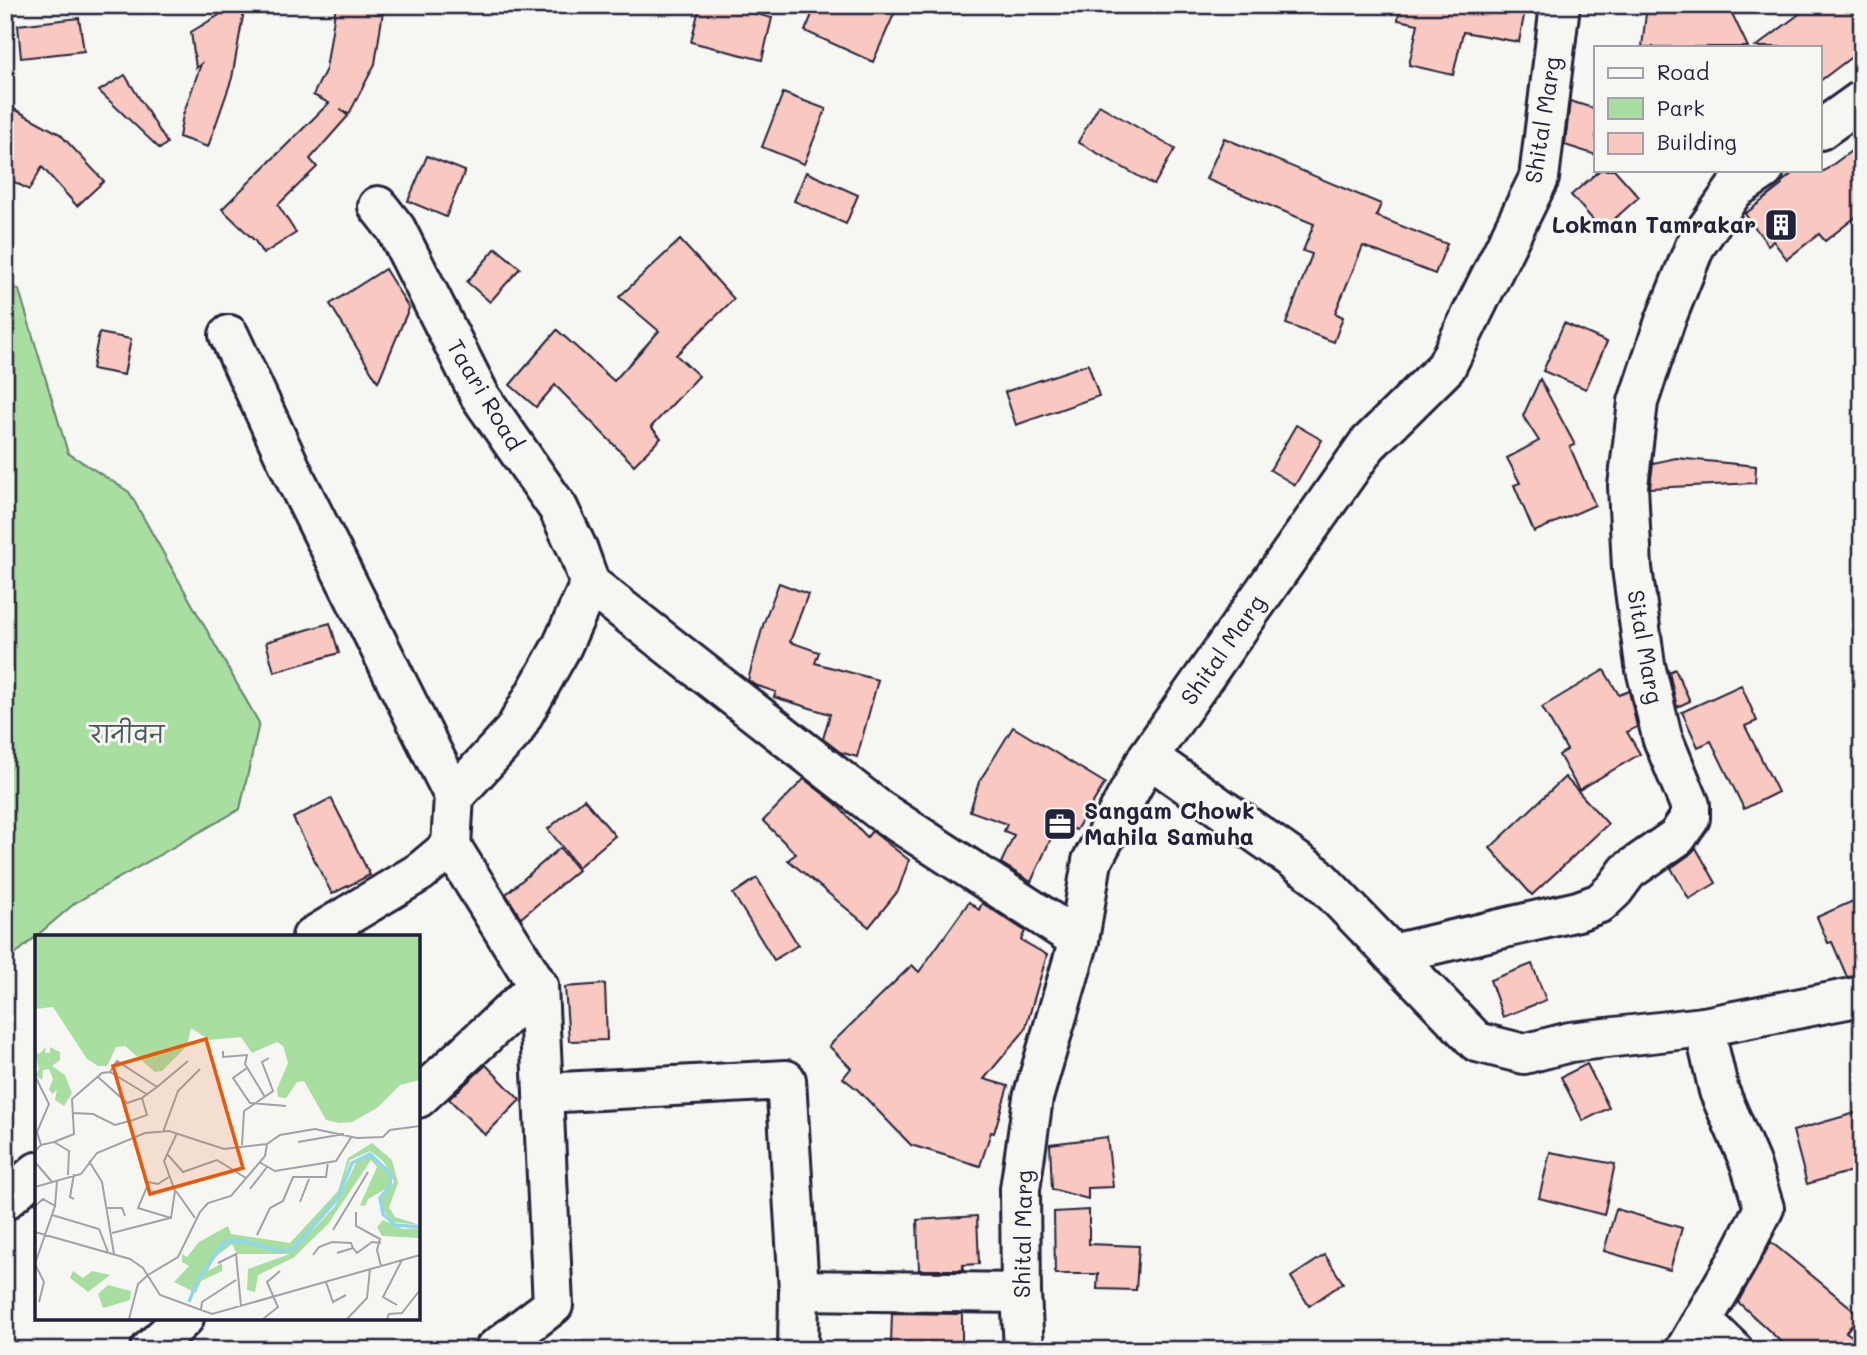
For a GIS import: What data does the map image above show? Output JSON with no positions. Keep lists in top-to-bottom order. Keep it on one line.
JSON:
{"streets":{"street":["Shital Marg","Taari Road","Sital Marg"]},"parks":["रानीवन"],"places":{"building":["Lokman Tamrakar"],"office":["Sangam Chowk Mahila Samuha"]},"legend":["Road","Park","Building"]}
